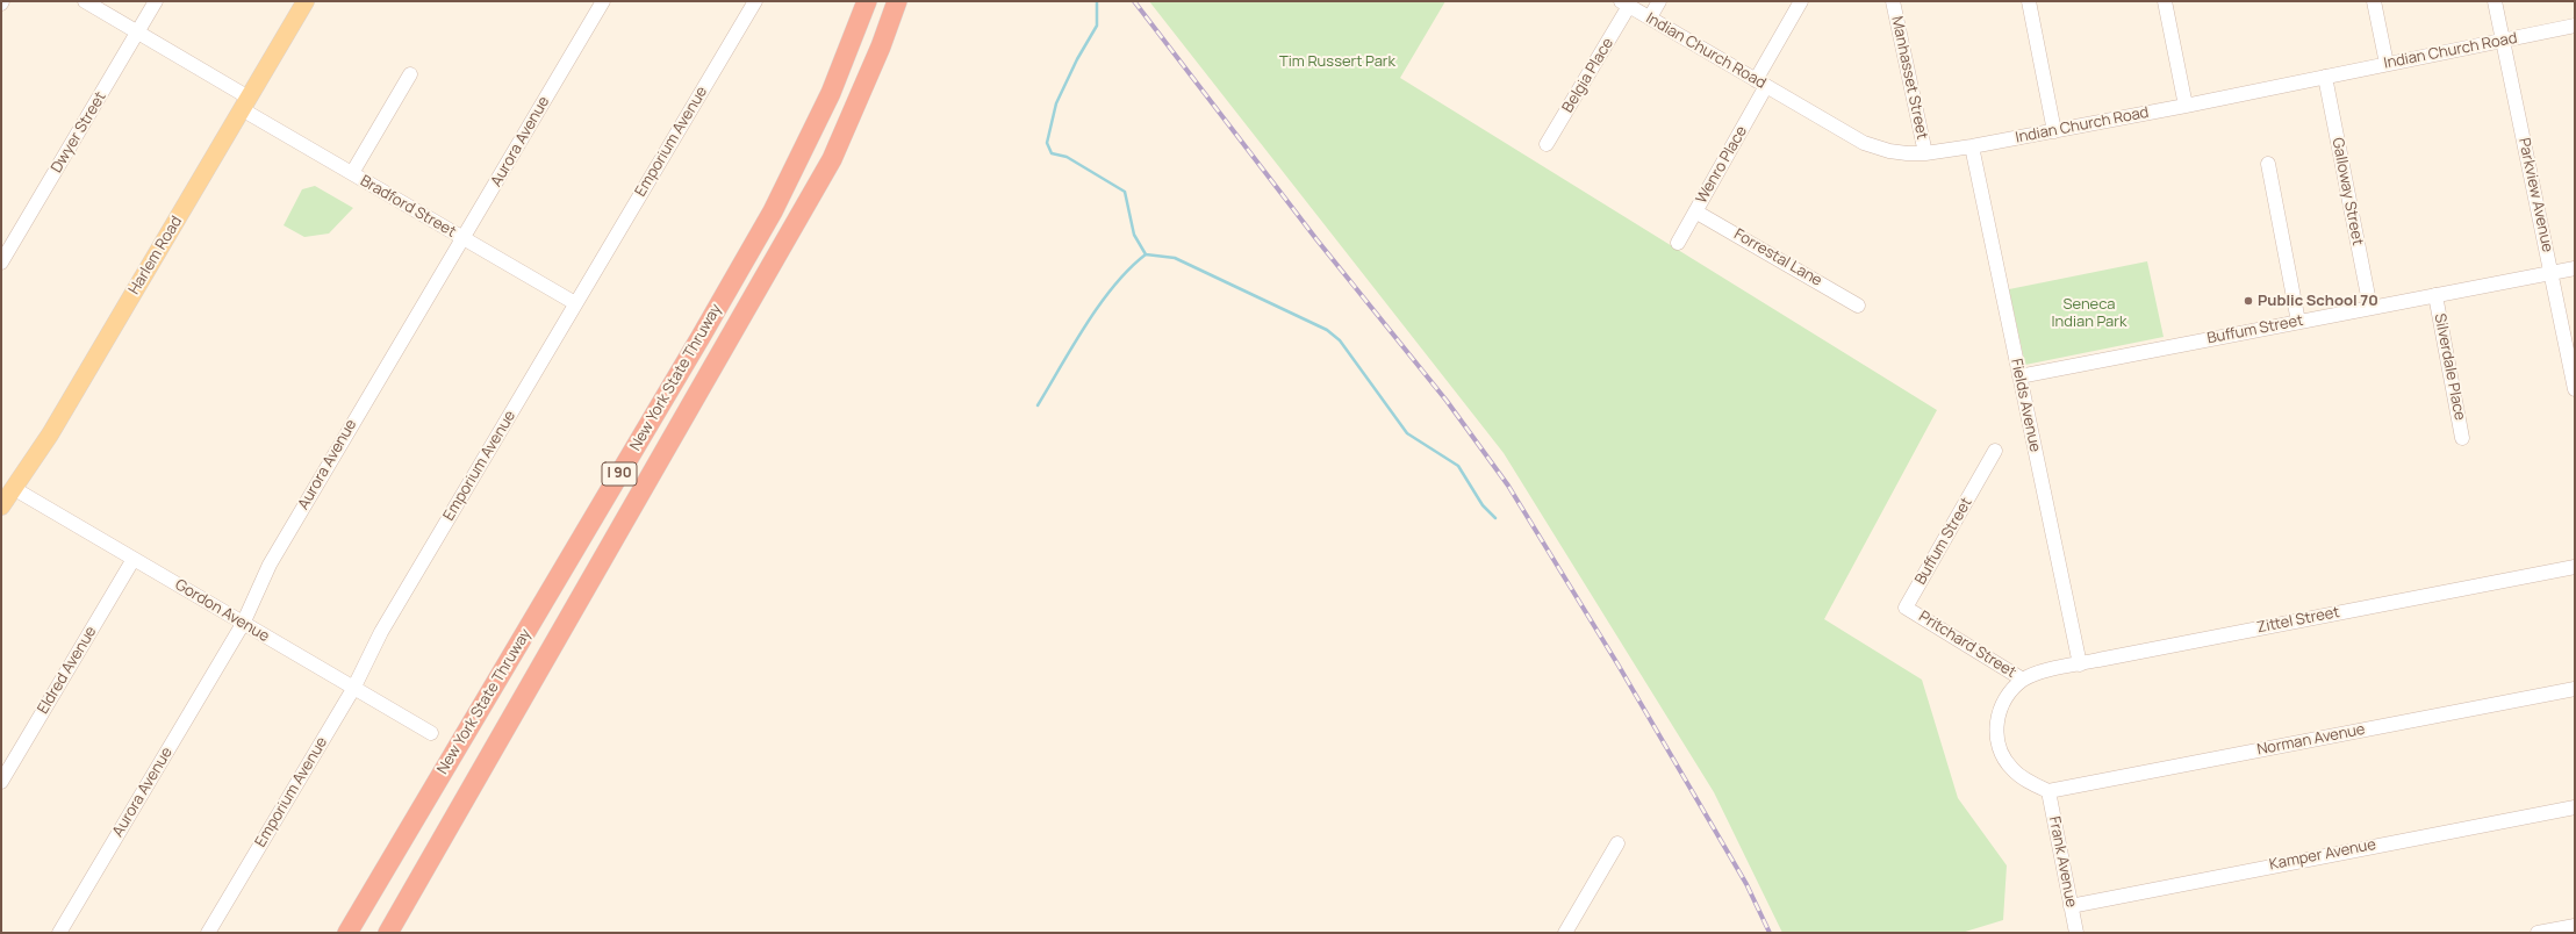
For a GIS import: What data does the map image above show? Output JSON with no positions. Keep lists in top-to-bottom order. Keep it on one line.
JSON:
{"streets":{"highway":["New York State Thruway","I 90"],"main road":["Harlem Road"],"street":["Indian Church Road","Belgia Place","Manhasset Street","Dwyer Street","Aurora Avenue","Emporium Avenue","Wenro Place","Galloway Street","Parkview Avenue","Bradford Street","Forrestal Lane","Buffum Street","Silverdale Place","Fields Avenue","Gordon Avenue","Zittel Street","Pritchard Street","Eldred Avenue","Norman Avenue","Kamper Avenue","Frank Avenue"]},"crossings":[["Indian Church Road","Belgia Place"],["Indian Church Road","Manhasset Street"],["Indian Church Road","Wenro Place"],["Indian Church Road","Galloway Street"],["Indian Church Road","Parkview Avenue"],["Indian Church Road","Fields Avenue"],["Dwyer Street","Bradford Street"],["Aurora Avenue","Bradford Street"],["Aurora Avenue","Gordon Avenue"],["Emporium Avenue","Bradford Street"],["Emporium Avenue","Gordon Avenue"],["Wenro Place","Forrestal Lane"],["Galloway Street","Buffum Street"],["Parkview Avenue","Buffum Street"],["Bradford Street","Harlem Road"],["Harlem Road","Gordon Avenue"],["Buffum Street","Silverdale Place"],["Buffum Street","Fields Avenue"],["Buffum Street","Pritchard Street"],["Fields Avenue","Zittel Street"],["Gordon Avenue","Eldred Avenue"],["Zittel Street","Pritchard Street"],["Pritchard Street","Norman Avenue"],["Pritchard Street","Frank Avenue"],["Norman Avenue","Frank Avenue"],["Kamper Avenue","Frank Avenue"]],"parks":["Tim Russert Park","Seneca Indian Park"],"places":["Public School 70"]}
